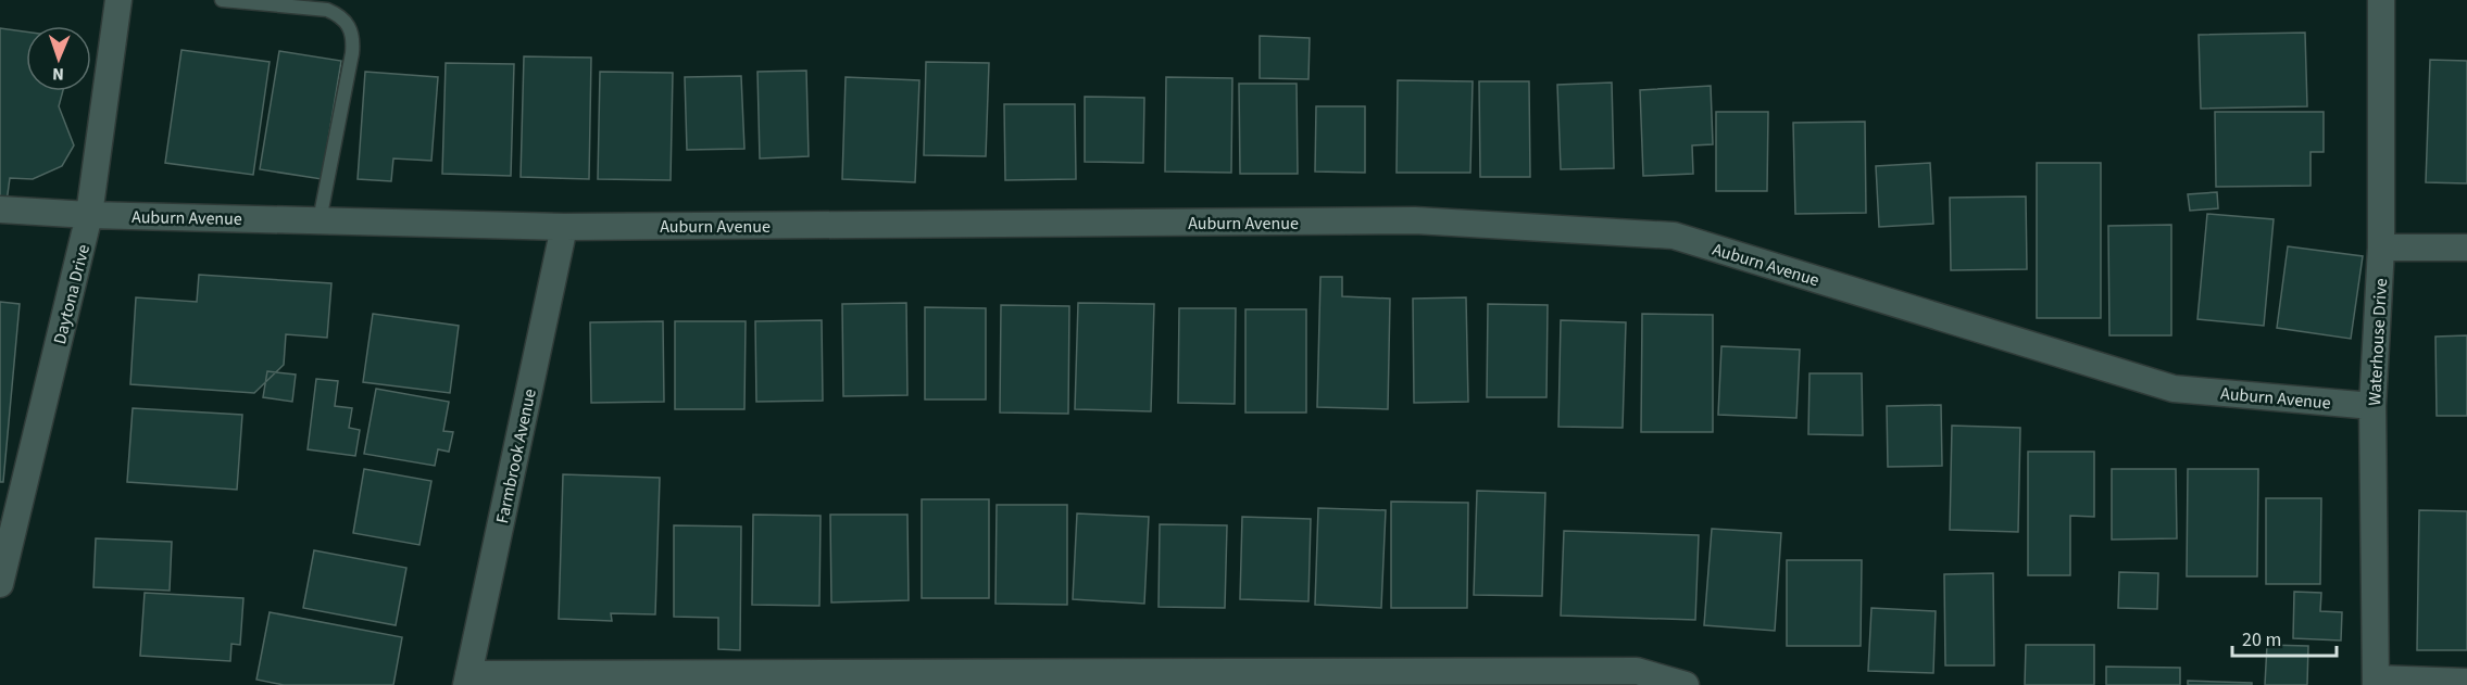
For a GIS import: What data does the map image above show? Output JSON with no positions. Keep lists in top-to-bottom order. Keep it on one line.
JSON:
{"streets":{"street":["Auburn Avenue","Daytona Drive","Waterhouse Drive","Farmbrook Avenue"]},"crossings":[["Auburn Avenue","Daytona Drive"],["Auburn Avenue","Waterhouse Drive"],["Auburn Avenue","Farmbrook Avenue"]],"scale_bar":"20 m","north":"bottom"}
